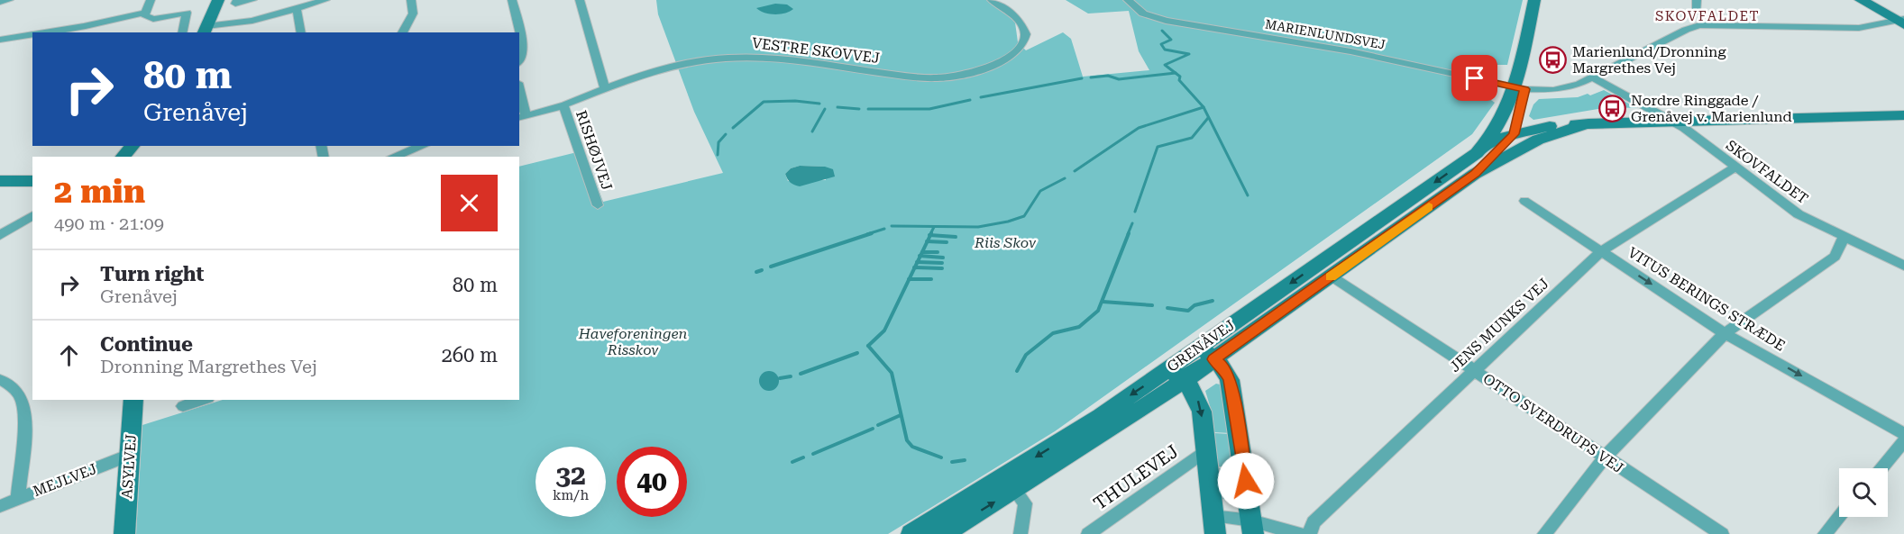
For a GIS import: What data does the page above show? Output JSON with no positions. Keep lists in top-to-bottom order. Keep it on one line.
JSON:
{"streets":{"street":["MARIENLUNDSVEJ","VESTRE SKOVVEJ","RISHØJVEJ","SKOVFALDET","VITUS BERINGS STRÆDE","JENS MUNKS VEJ","GRENÅVEJ","OTTO SVERDRUPS VEJ","ASYLVEJ","THULEVEJ","MEJLVEJ"]},"crossings":[["MARIENLUNDSVEJ","SKOVFALDET"],["VESTRE SKOVVEJ","RISHØJVEJ"],["SKOVFALDET","JENS MUNKS VEJ"],["VITUS BERINGS STRÆDE","JENS MUNKS VEJ"],["JENS MUNKS VEJ","OTTO SVERDRUPS VEJ"],["GRENÅVEJ","OTTO SVERDRUPS VEJ"],["ASYLVEJ","MEJLVEJ"]],"one_way":["VITUS BERINGS STRÆDE"],"districts":["SKOVFALDET"],"parks":["Riis Skov","Haveforeningen Risskov"],"places":{"bus stop":["Marienlund/Dronning Margrethes Vej","Nordre Ringgade / Grenåvej v. Marienlund"]},"page":{"turn":["80 m","Grenåvej"],"heading":["2 min","490 m · 21:09"],"list":[{"name":"Turn right","note":"Grenåvej","value":"80 m"},{"name":"Continue","note":"Dronning Margrethes Vej","value":"260 m"}],"speed":"32 km/h","limit":"40"}}
